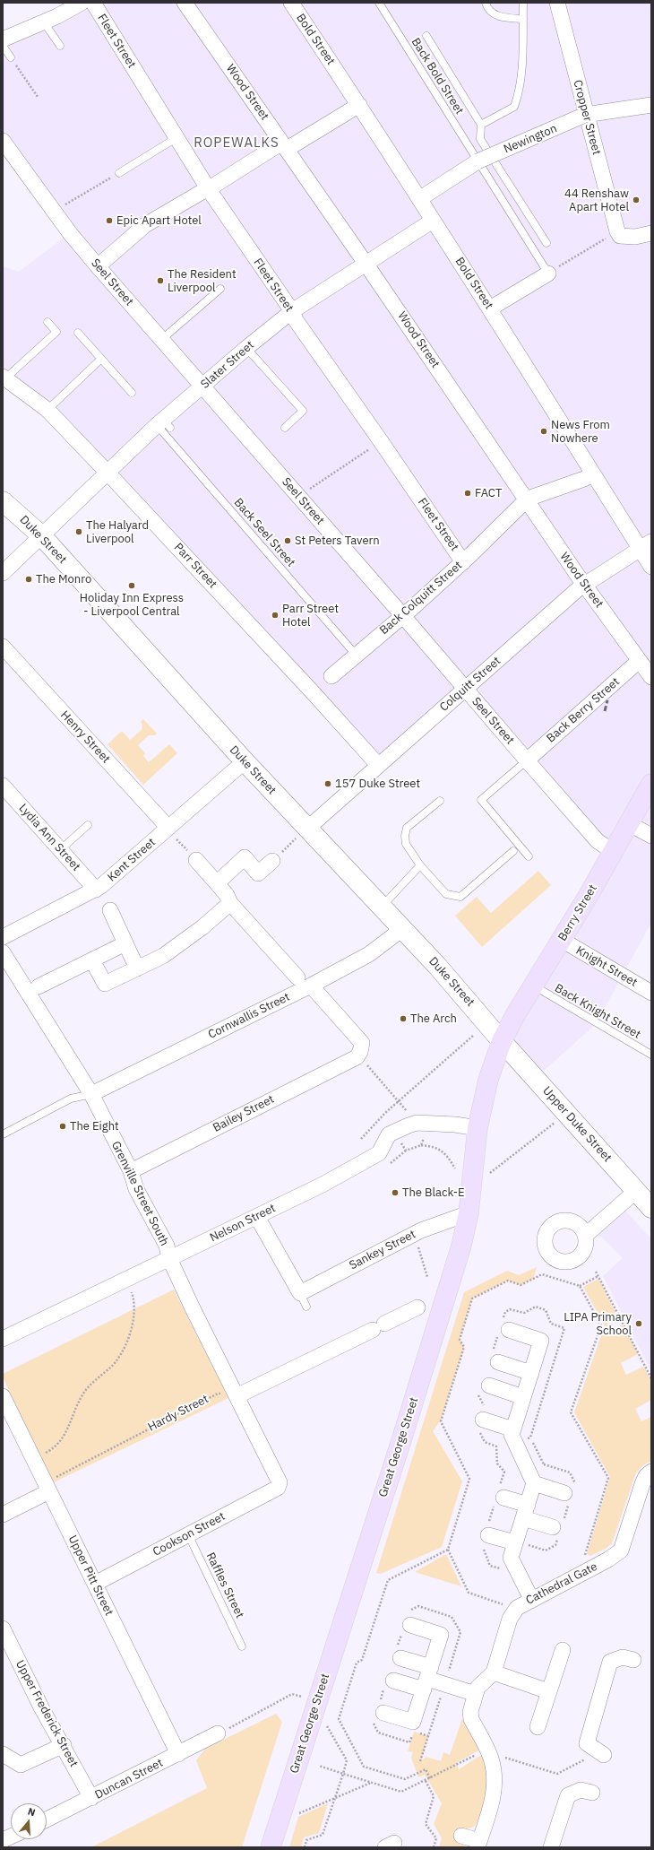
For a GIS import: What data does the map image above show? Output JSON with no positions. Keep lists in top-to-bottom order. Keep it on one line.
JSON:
{"streets":{"main road":["Berry Street","Great George Street"],"street":["Bold Street","Fleet Street","Wood Street","Cropper Street","Newington","Seel Street","Slater Street","Duke Street","Parr Street","Back Colquitt Street","Colquitt Street","Back Berry Street","Henry Street","Lydia Ann Street","Kent Street","Knight Street","Cornwallis Street","Bailey Street","Upper Duke Street","Grenville Street South","Nelson Street","Sankey Street","Cookson Street","Upper Pitt Street","Cathedral Gate","Upper Frederick Street","Duncan Street"],"lane":["Back Bold Street","Back Seel Street","Back Knight Street","Raffles Street"],"path":["Hardy Street"]},"crossings":[["Bold Street","Newington"],["Bold Street","Slater Street"],["Bold Street","Back Colquitt Street"],["Bold Street","Colquitt Street"],["Fleet Street","Slater Street"],["Fleet Street","Back Colquitt Street"],["Back Bold Street","Newington"],["Wood Street","Slater Street"],["Wood Street","Colquitt Street"],["Wood Street","Back Berry Street"],["Cropper Street","Newington"],["Seel Street","Slater Street"],["Seel Street","Back Colquitt Street"],["Seel Street","Colquitt Street"],["Seel Street","Back Berry Street"],["Seel Street","Berry Street"],["Slater Street","Back Seel Street"],["Slater Street","Duke Street"],["Slater Street","Parr Street"],["Back Seel Street","Back Colquitt Street"],["Duke Street","Colquitt Street"],["Duke Street","Kent Street"],["Duke Street","Berry Street"],["Duke Street","Cornwallis Street"],["Duke Street","Upper Duke Street"],["Duke Street","Great George Street"],["Parr Street","Colquitt Street"],["Henry Street","Kent Street"],["Lydia Ann Street","Kent Street"],["Berry Street","Knight Street"],["Berry Street","Back Knight Street"],["Berry Street","Upper Duke Street"],["Berry Street","Great George Street"],["Cornwallis Street","Grenville Street South"],["Bailey Street","Grenville Street South"],["Upper Duke Street","Great George Street"],["Grenville Street South","Nelson Street"],["Grenville Street South","Hardy Street"],["Grenville Street South","Cookson Street"],["Nelson Street","Great George Street"],["Sankey Street","Great George Street"],["Hardy Street","Upper Pitt Street"],["Cookson Street","Upper Pitt Street"],["Cookson Street","Raffles Street"],["Upper Pitt Street","Duncan Street"],["Upper Frederick Street","Duncan Street"]],"districts":["ROPEWALKS"],"places":["44 Renshaw Apart Hotel","Epic Apart Hotel","The Resident Liverpool","News From Nowhere","FACT","The Halyard Liverpool","St Peters Tavern","The Monro","Holiday Inn Express - Liverpool Central","Parr Street Hotel","157 Duke Street","The Arch","The Eight","The Black-E","LIPA Primary School"],"north":"top"}
